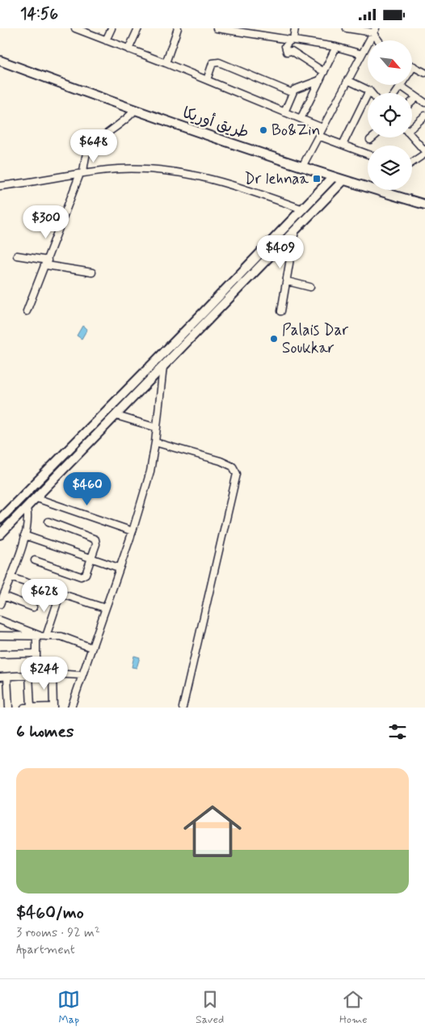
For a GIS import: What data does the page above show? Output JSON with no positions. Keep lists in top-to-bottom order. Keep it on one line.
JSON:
{"streets":{"street":["طريق أوريكا"]},"places":{"other":["Bo&Zin","Palais Dar Soukkar"],"transit":["Dr lehnaa"]},"north":"bottom right","page":{"status":"14:56","price":["$648","$300","$409","$460","$628","$244"],"heading":"6 homes","list":[{"name":"$460/mo","note":"3 rooms · 92 m² · Apartment"}],"tabs":["Map","Saved","Home"]}}
